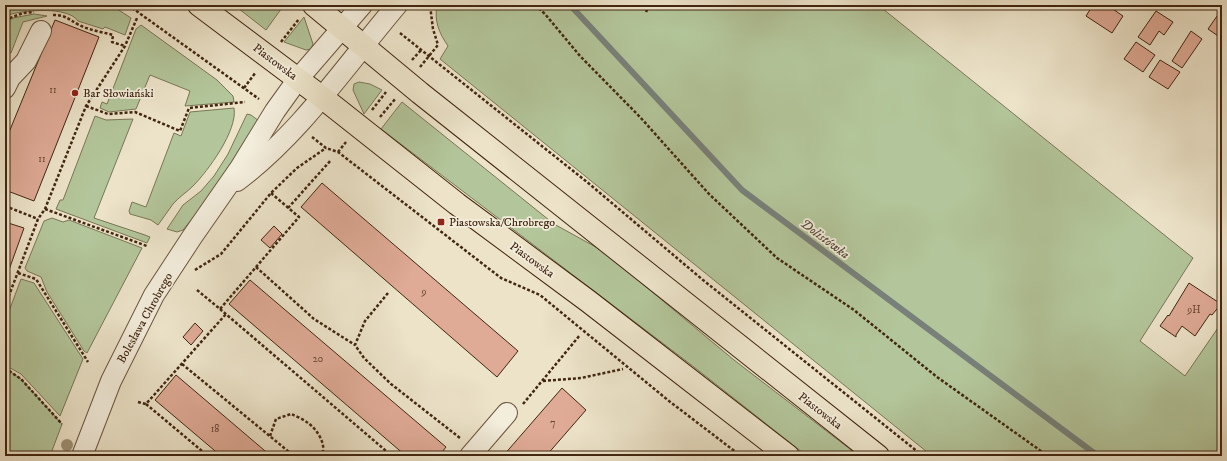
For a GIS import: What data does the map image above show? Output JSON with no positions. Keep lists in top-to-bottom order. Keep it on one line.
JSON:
{"streets":{"main road":["Piastowska"],"street":["Bolesława Chrobrego"]},"crossings":[["Piastowska","Bolesława Chrobrego"]],"water":["Dolistówka"],"places":{"other":["Bar Słowiański"],"transit":["Piastowska/Chrobrego"]},"house_numbers":["11","11","9","9H","20","7","18"]}
